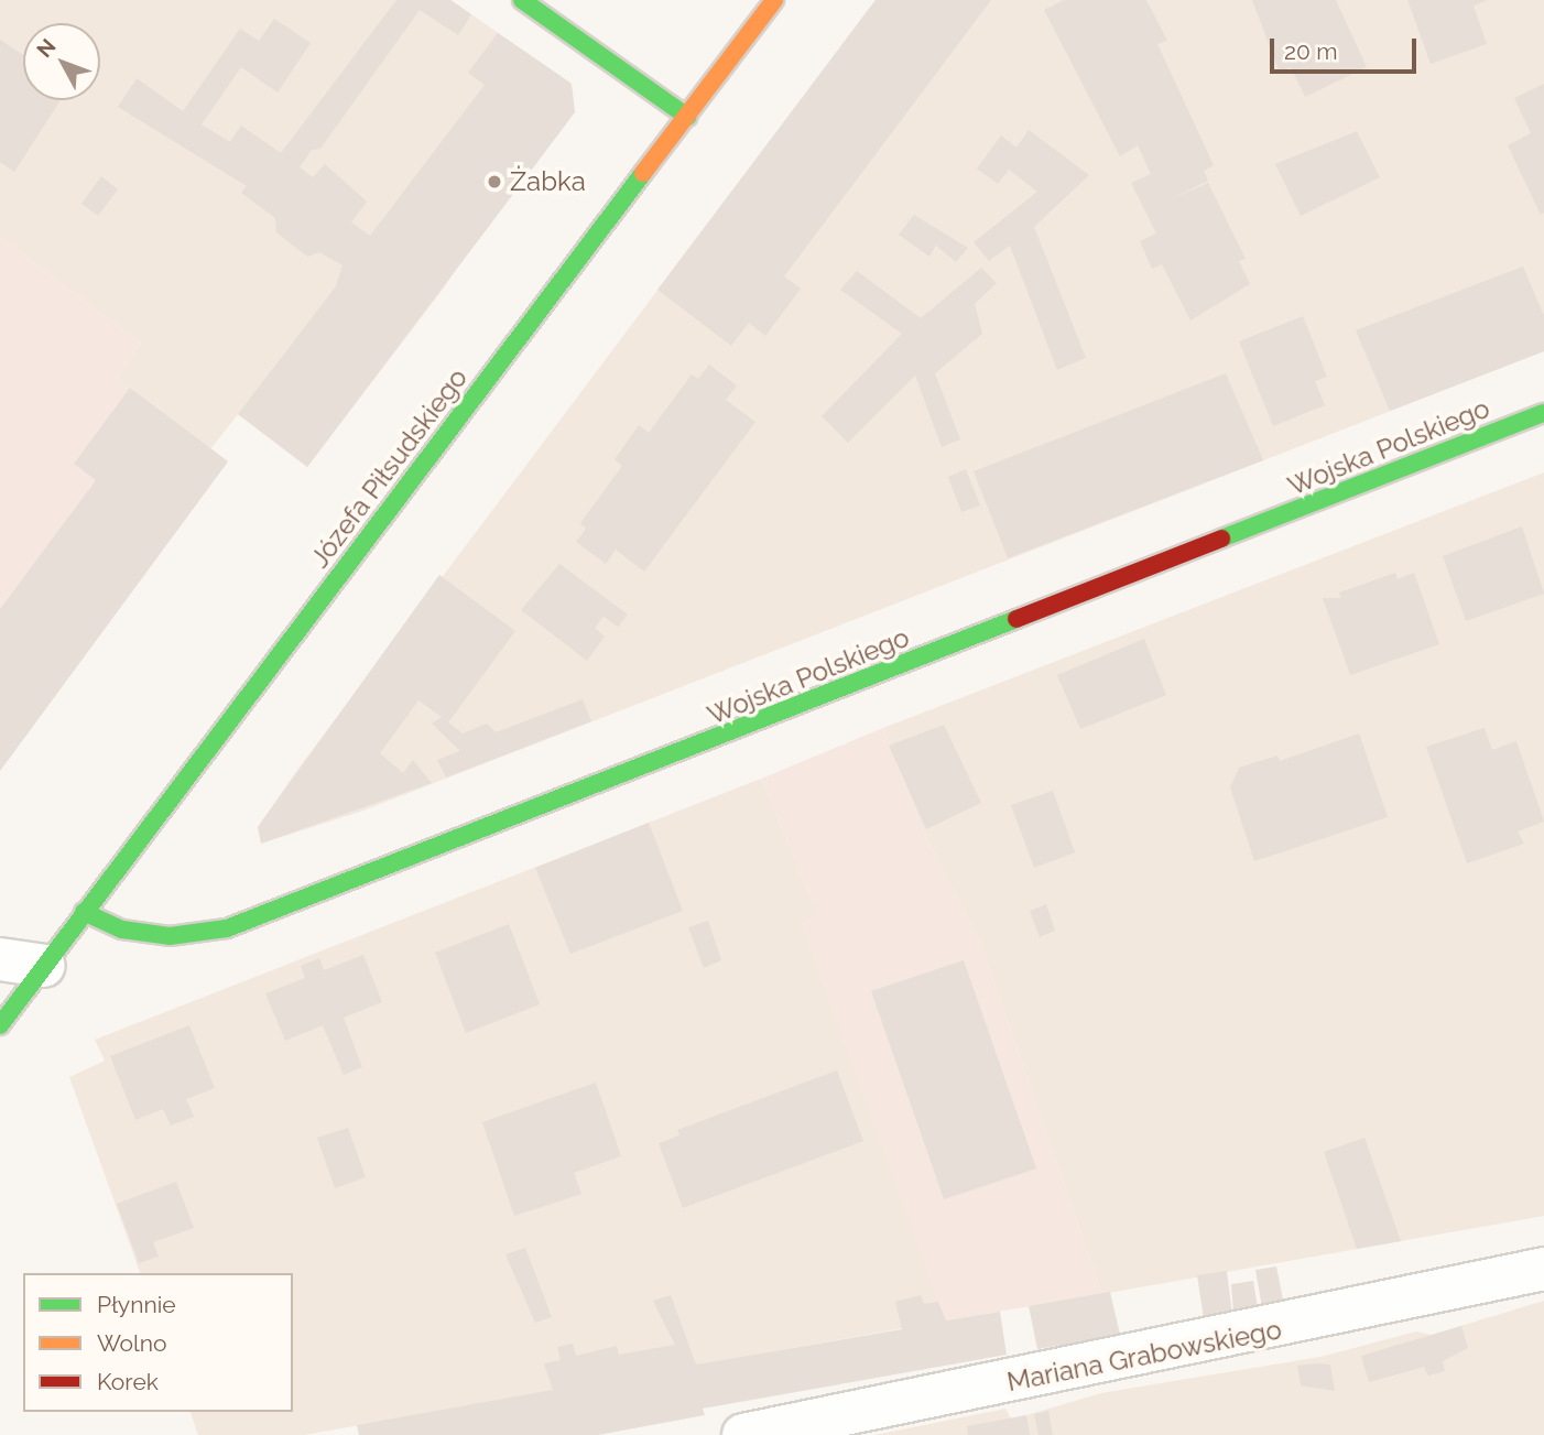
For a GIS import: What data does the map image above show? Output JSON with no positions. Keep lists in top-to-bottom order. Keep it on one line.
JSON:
{"streets":{"street":["Wojska Polskiego","Józefa Piłsudskiego","Mariana Grabowskiego"]},"crossings":[["Wojska Polskiego","Józefa Piłsudskiego"]],"places":["Żabka"],"legend":["Płynnie","Wolno","Korek"],"scale_bar":"20 m","north":"top left"}
